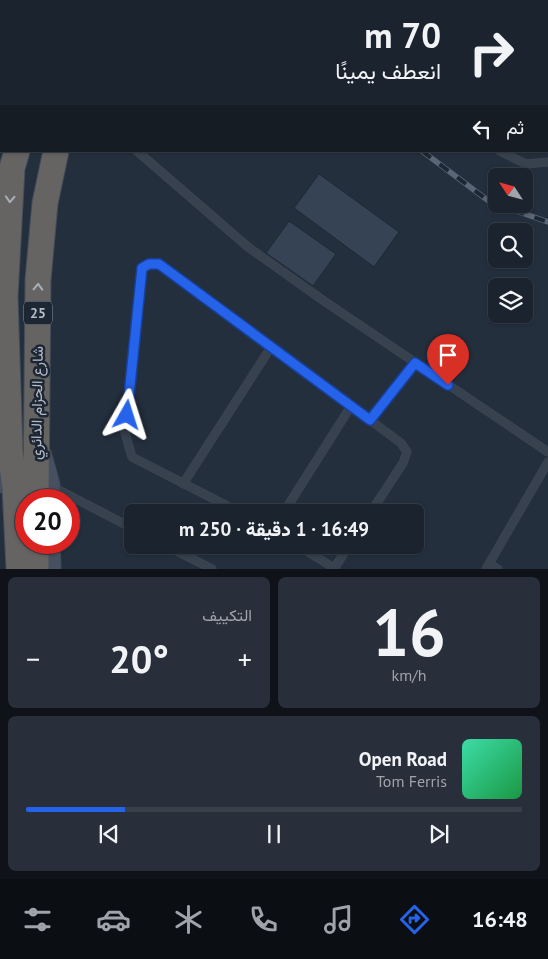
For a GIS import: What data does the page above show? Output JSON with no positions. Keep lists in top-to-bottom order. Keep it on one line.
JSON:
{"streets":{"highway":["25","شارع الحزام الدائري"]},"north":"top left","page":{"turn":["70 m","انعطف يمينًا"],"then":"ثم","limit":"20","trip":"16:49 · 1 دقيقة · 250 m","tile":[["16","km/h"],"التكييف"],"heat":["−","20°","+"],"song":["Open Road","Tom Ferris"],"tabs":"16:48"}}
